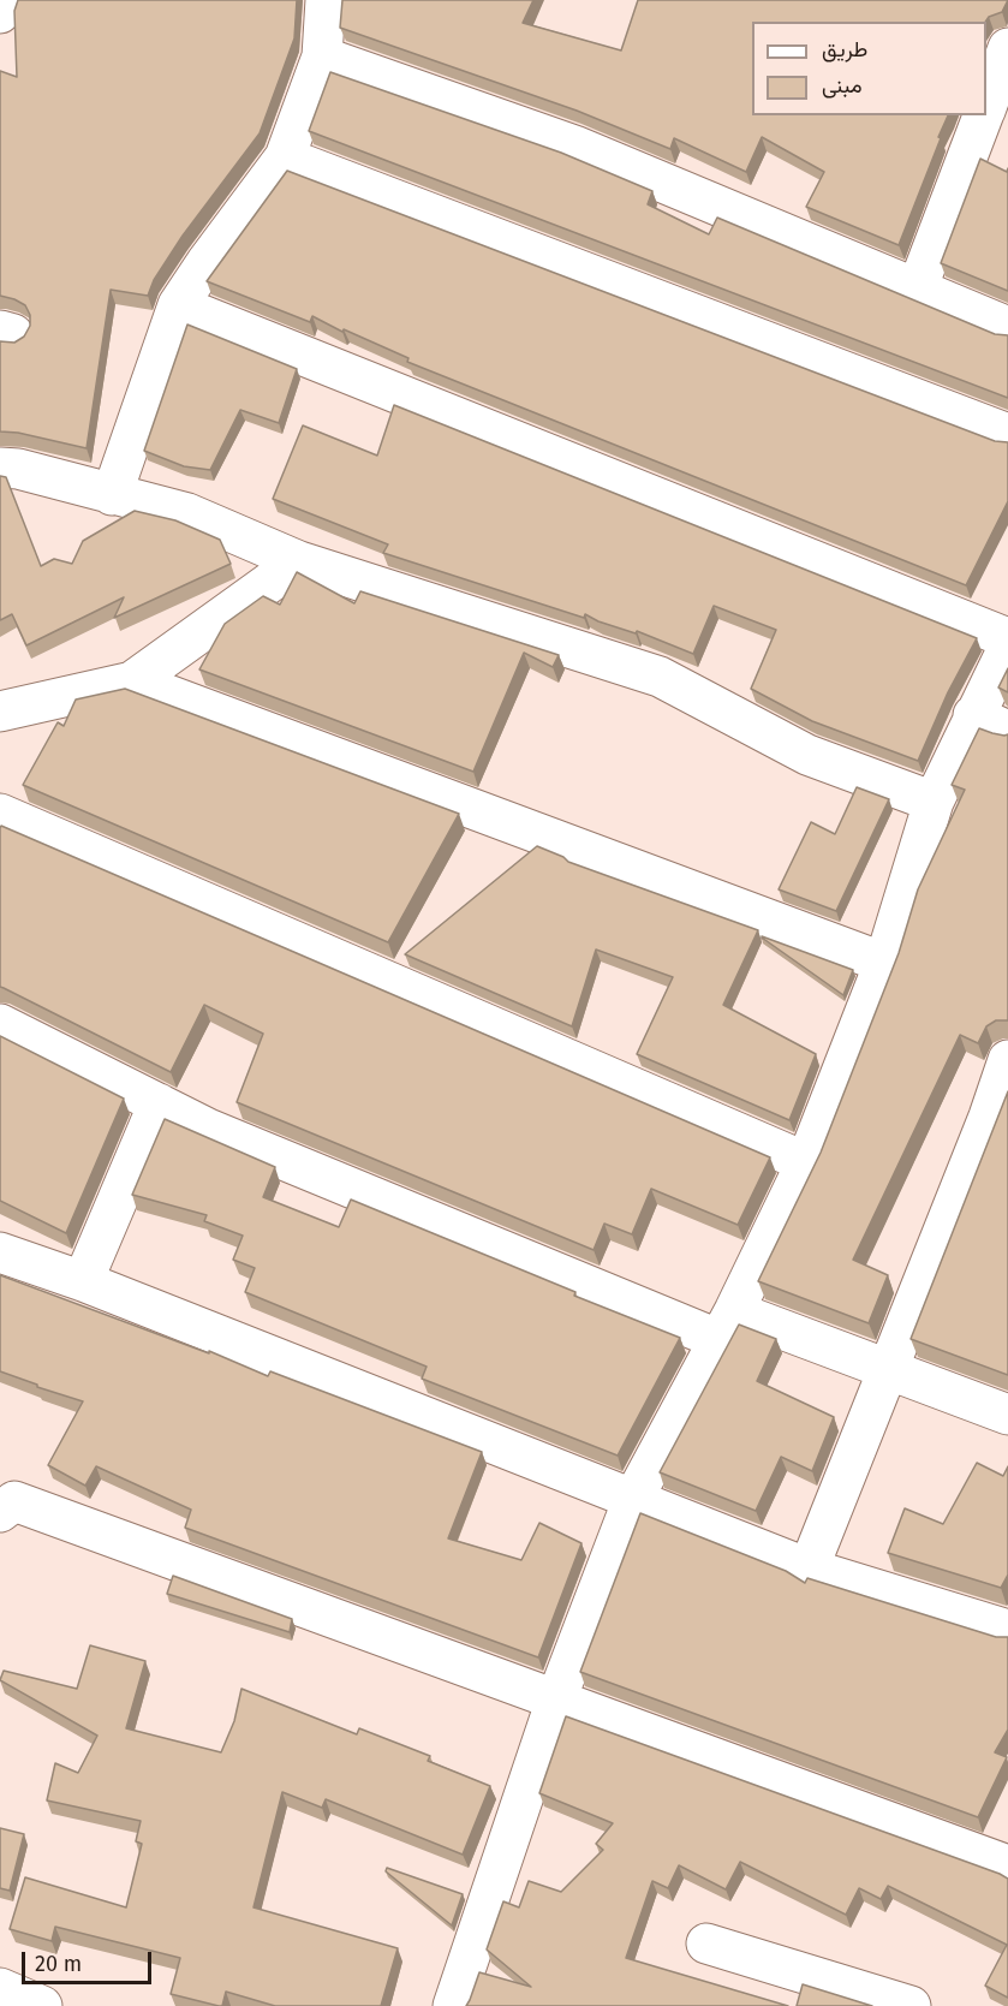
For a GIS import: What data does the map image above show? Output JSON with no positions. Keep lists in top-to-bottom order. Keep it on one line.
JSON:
{"legend":["طريق","مبنى"],"scale_bar":"20 m"}
